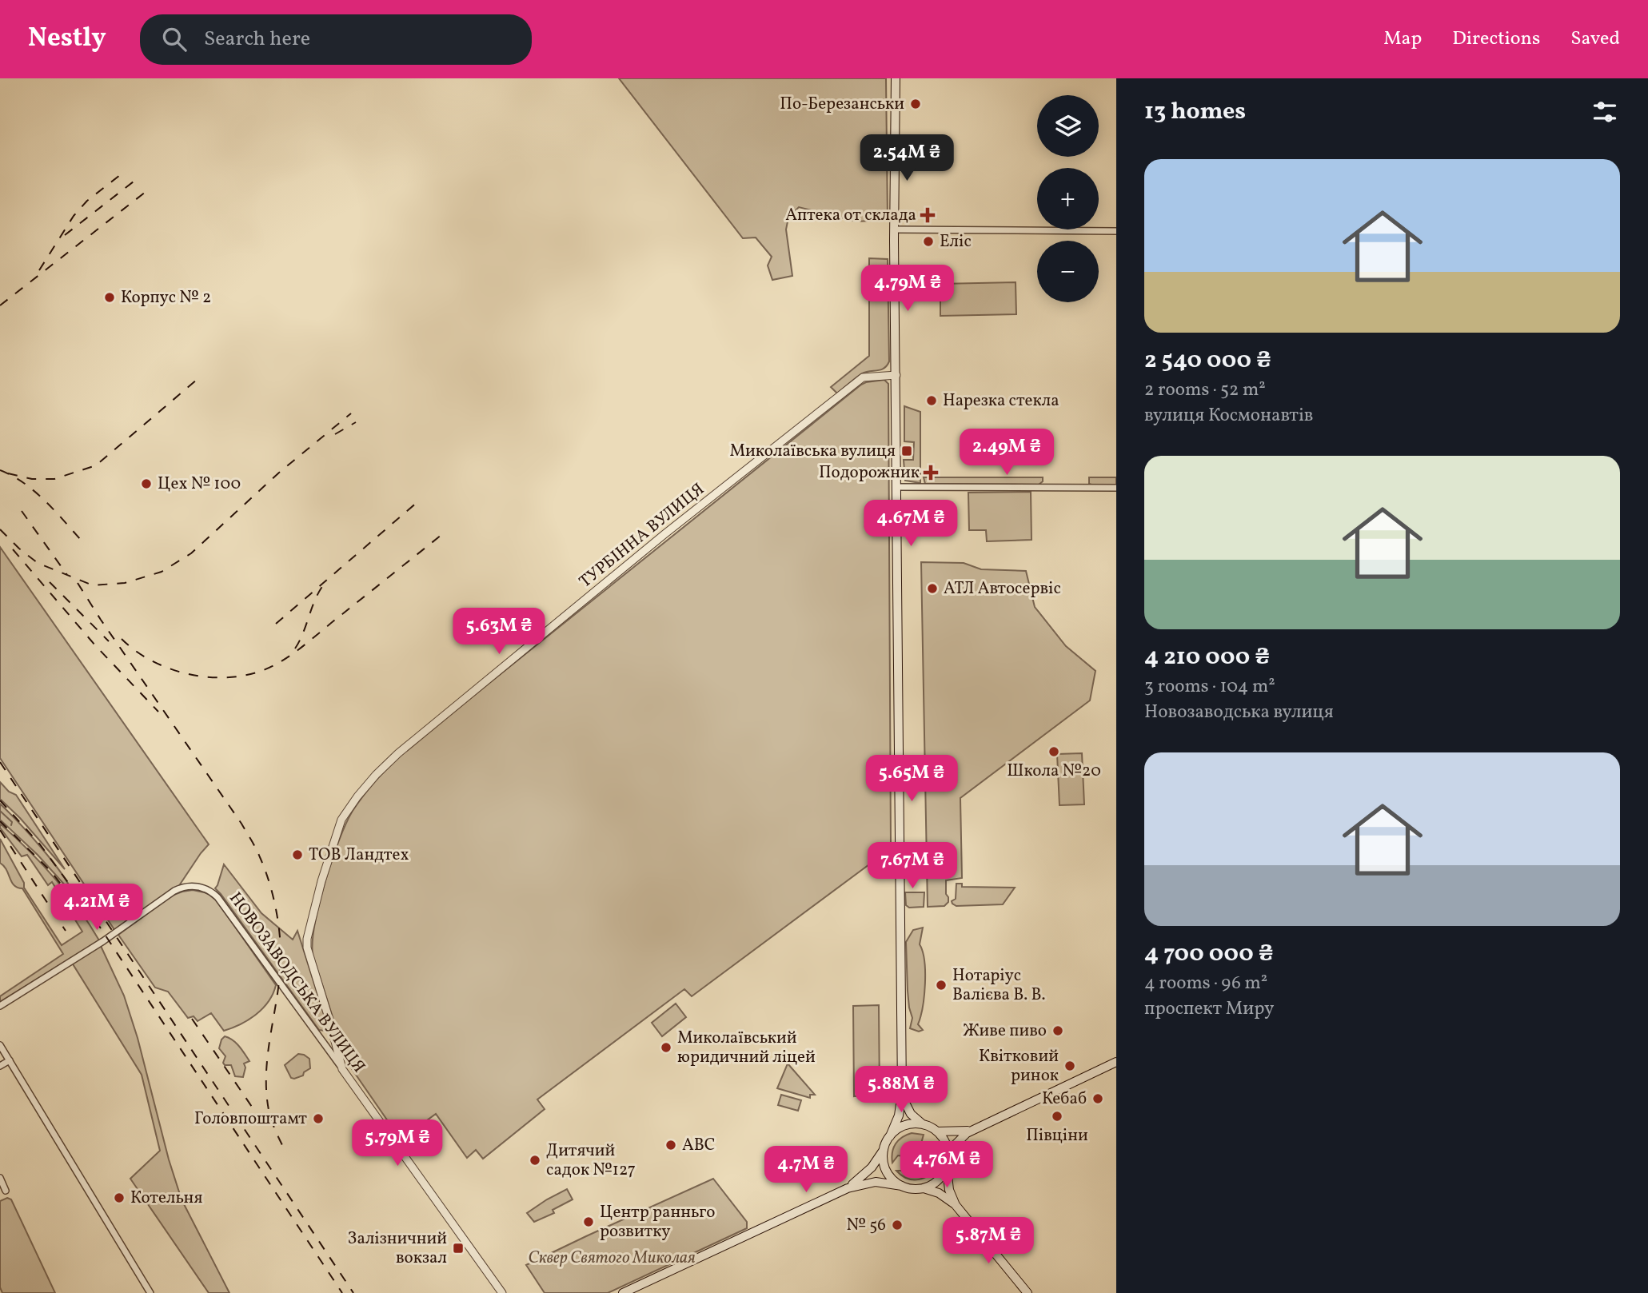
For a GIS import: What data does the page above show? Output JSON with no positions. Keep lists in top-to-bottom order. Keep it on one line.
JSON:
{"streets":{"street":["ТУРБІННА ВУЛИЦЯ","НОВОЗАВОДСЬКА ВУЛИЦЯ"]},"crossings":[["ТУРБІННА ВУЛИЦЯ","НОВОЗАВОДСЬКА ВУЛИЦЯ"]],"parks":["Сквер Святого Миколая"],"places":{"other":["По-Березанськи","Еліс","Корпус № 2","Нарезка стекла","Цех № 100","АТЛ Автосервіс","Школа №20","ТОВ Ландтех","Нотаріус Валієва В. В.","Живе пиво","Миколаївський юридичний ліцей","Квітковий ринок","Кебаб","Півціни","Головпоштамт","ABC","Дитячий садок №127","Котельня","Центр ранньго розвитку","№ 56"],"health":["Аптека от склада","Подорожник"],"transit":["Миколаївська вулиця","Залізничний вокзал"]},"page":{"header":"Nestly","search":"Search here","nav":["Map","Directions","Saved"],"heading":"13 homes","map_buttons":["+","−"],"price":["2.54M ₴","4.79M ₴","2.49M ₴","4.67M ₴","5.63M ₴","5.65M ₴","7.67M ₴","4.21M ₴","5.88M ₴","5.79M ₴","4.76M ₴","4.7M ₴","5.87M ₴"],"list":[{"name":"2 540 000 ₴","note":"2 rooms · 52 m² · вулиця Космонавтів"},{"name":"4 210 000 ₴","note":"3 rooms · 104 m² · Новозаводська вулиця"},{"name":"4 700 000 ₴","note":"4 rooms · 96 m² · проспект Миру"}]}}
